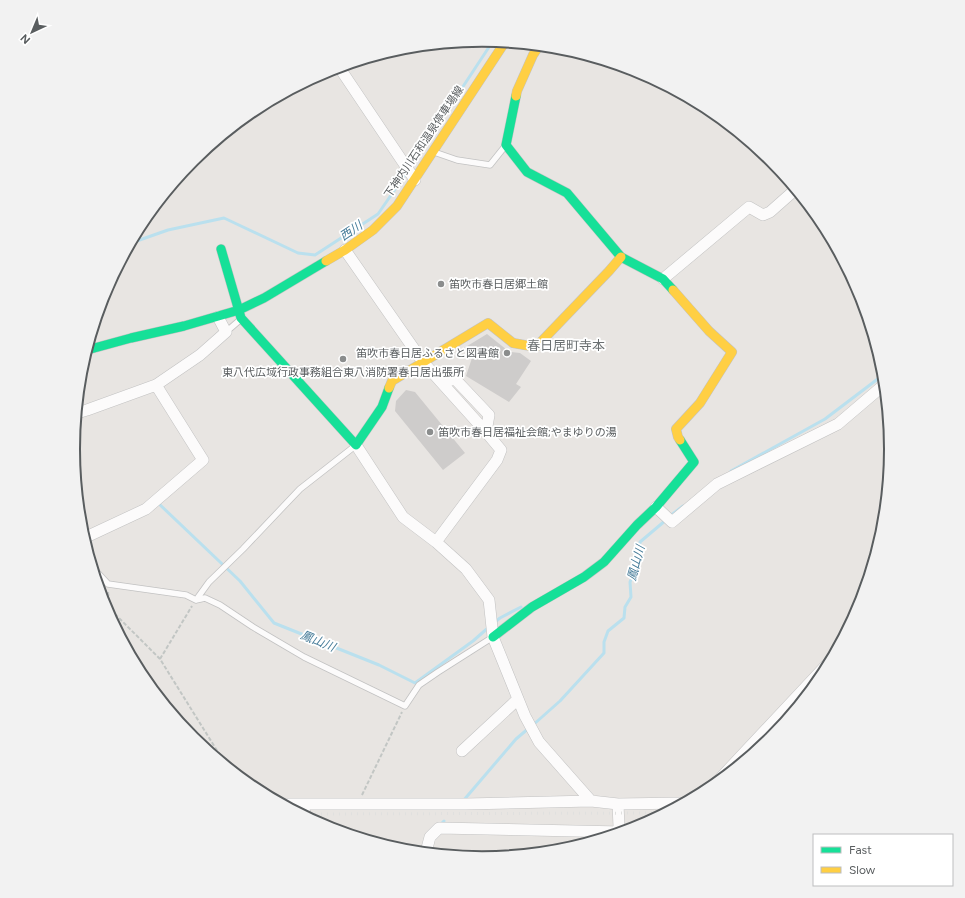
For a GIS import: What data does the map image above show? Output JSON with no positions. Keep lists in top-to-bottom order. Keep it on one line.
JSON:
{"streets":{"street":["下神内川石和温泉停車場線"]},"districts":["春日居町寺本"],"water":["西川","鳳山川"],"places":["笛吹市春日居郷土館","笛吹市春日居ふるさと図書館","東八代広域行政事務組合東八消防署春日居出張所","笛吹市春日居福祉会館;やまゆりの湯"],"legend":["Fast","Slow"],"north":"bottom left"}
